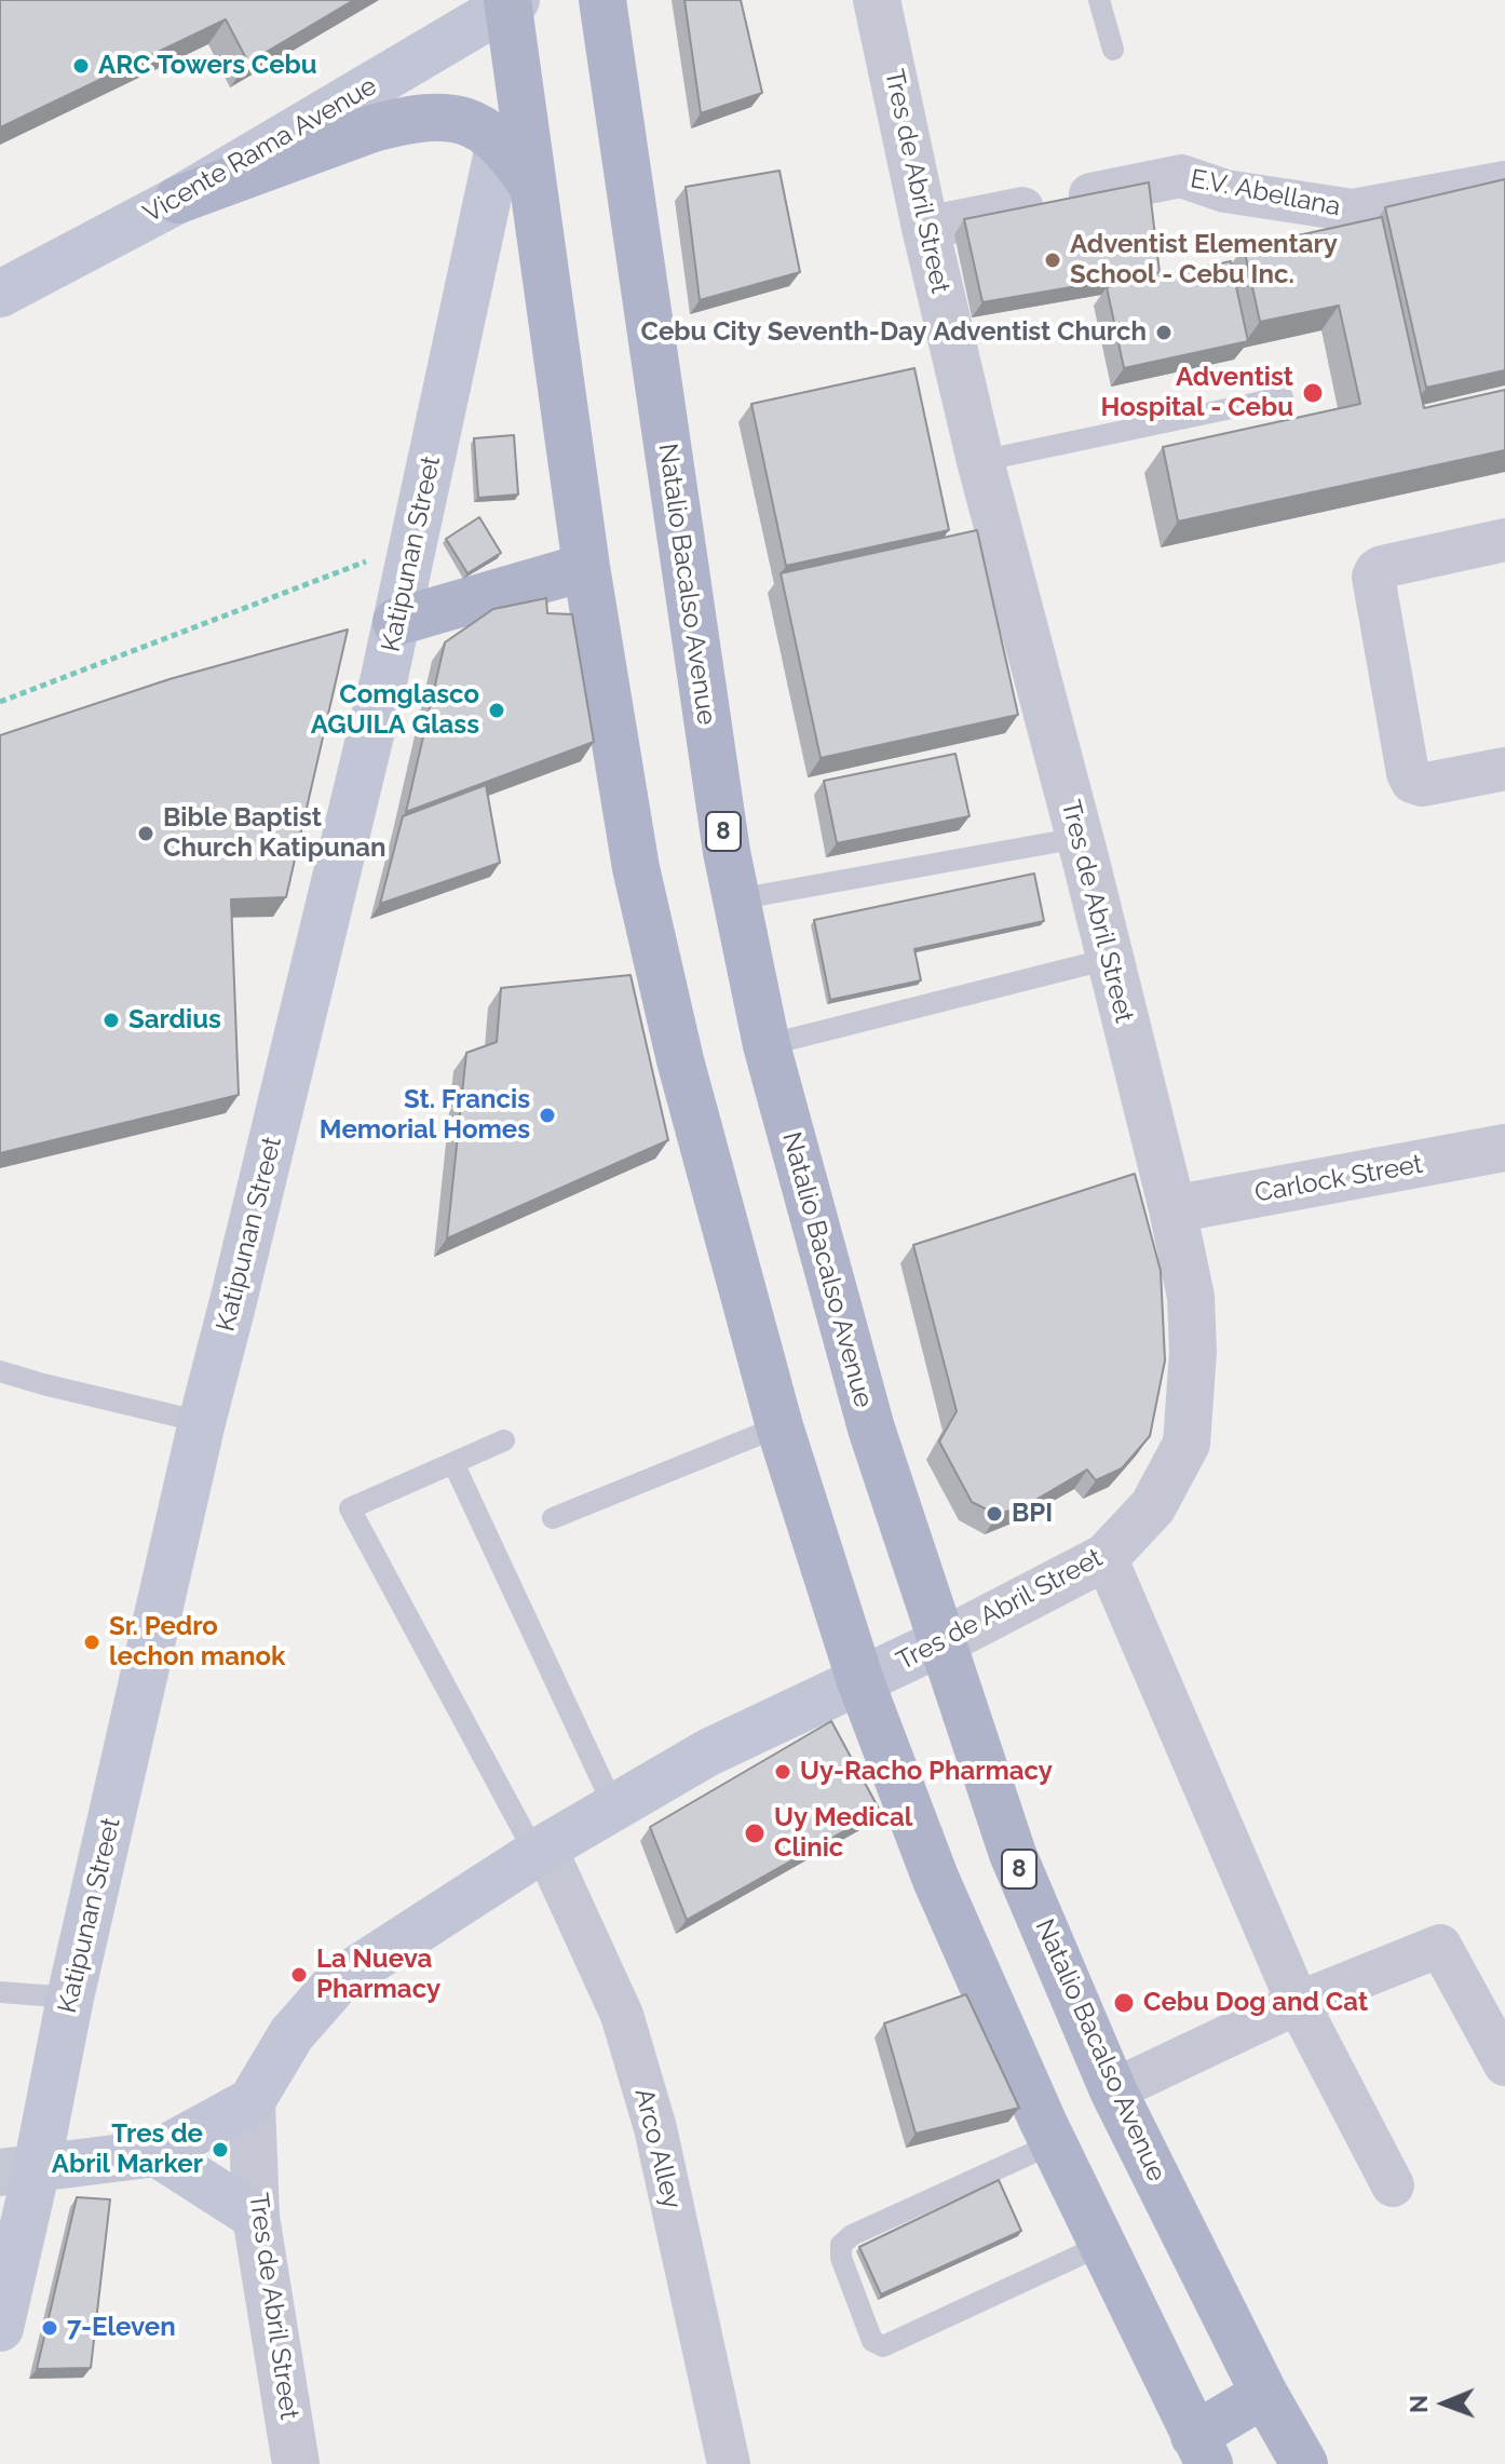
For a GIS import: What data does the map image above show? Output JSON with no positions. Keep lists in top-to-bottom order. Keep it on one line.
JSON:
{"streets":{"main road":["Vicente Rama Avenue","Tres de Abril Street","Katipunan Street","Natalio Bacalso Avenue","8"],"street":["E.V. Abellana","Carlock Street","Arco Alley"]},"crossings":[["Tres de Abril Street","E.V. Abellana"],["Tres de Abril Street","Natalio Bacalso Avenue"],["Tres de Abril Street","Carlock Street"],["Tres de Abril Street","Arco Alley"]],"places":["ARC Towers Cebu","Adventist Elementary School - Cebu Inc.","Cebu City Seventh-Day Adventist Church","Adventist Hospital - Cebu","Comglasco AGUILA Glass","Bible Baptist Church Katipunan","Sardius","St. Francis Memorial Homes","BPI","Sr. Pedro lechon manok","Uy-Racho Pharmacy","Uy Medical Clinic","La Nueva Pharmacy","Cebu Dog and Cat","Tres de Abril Marker","7-Eleven"],"north":"left"}
